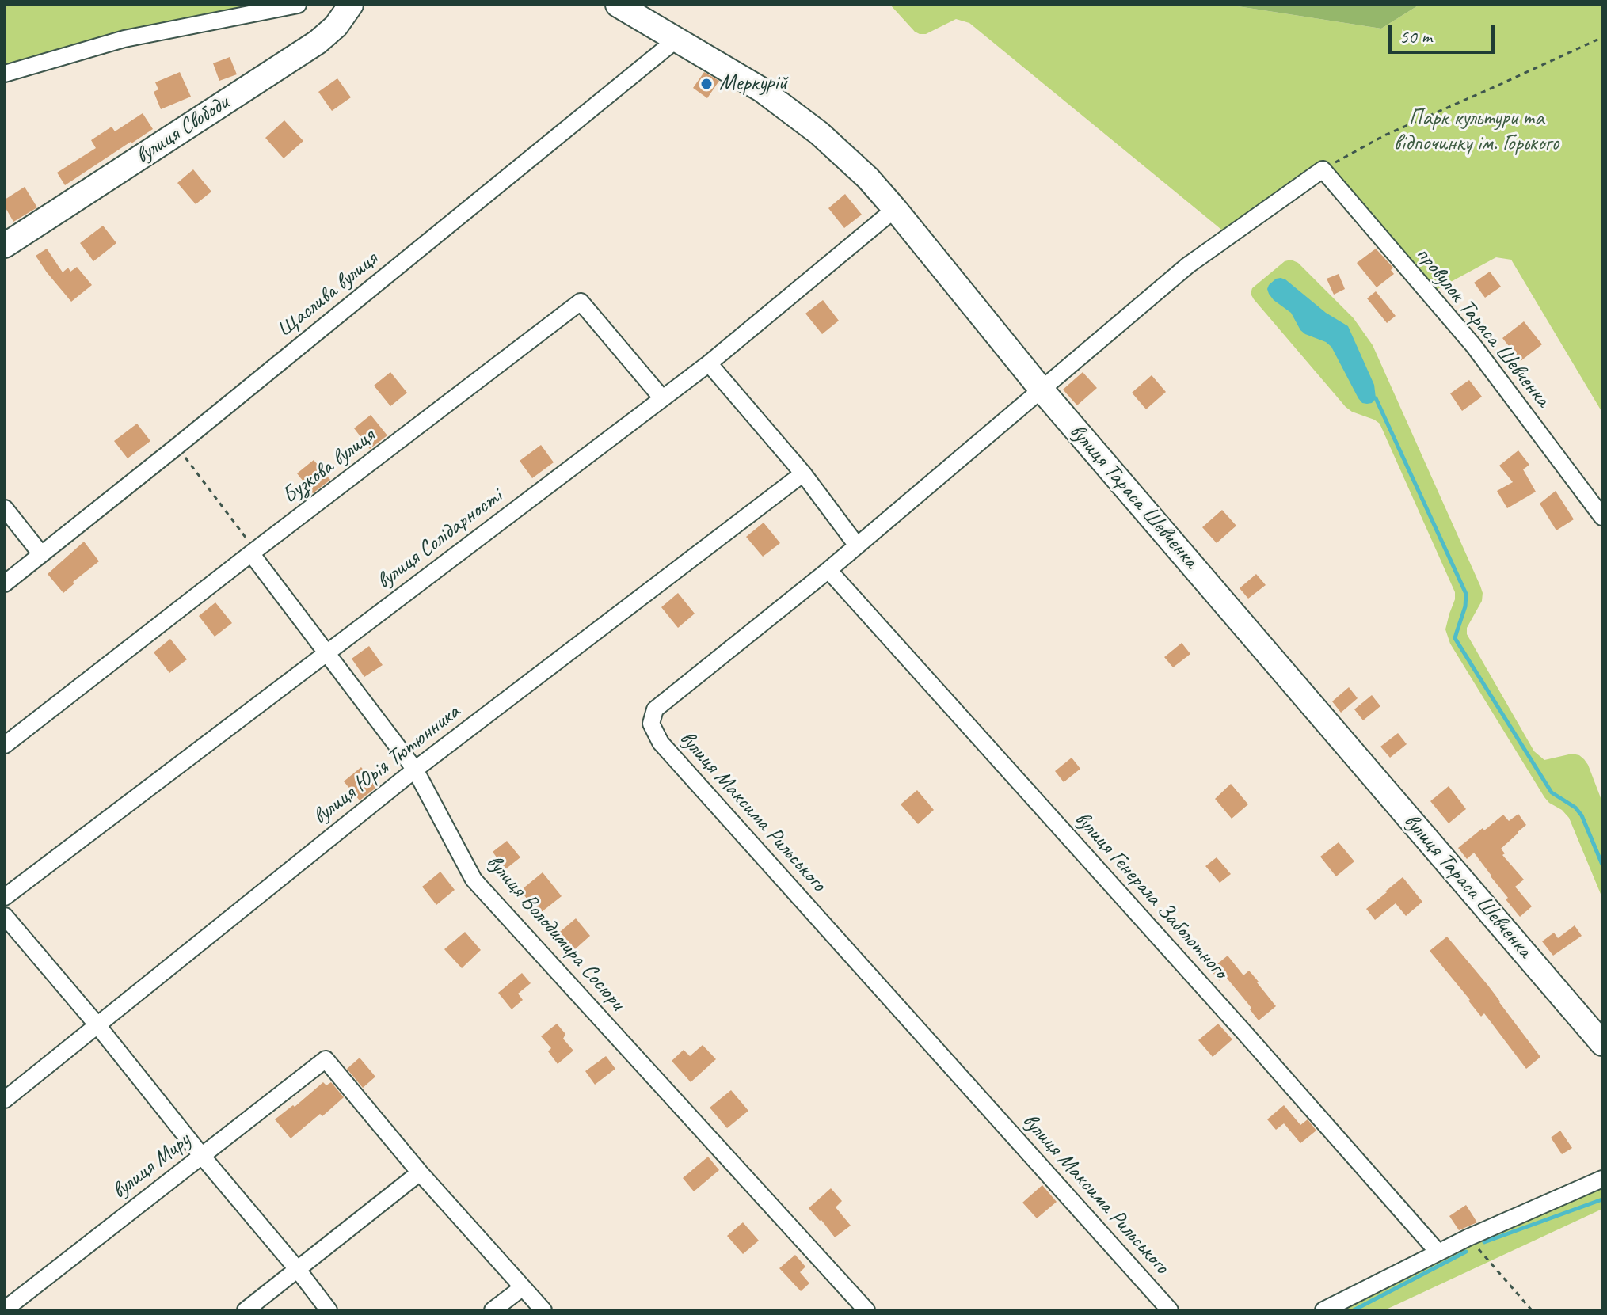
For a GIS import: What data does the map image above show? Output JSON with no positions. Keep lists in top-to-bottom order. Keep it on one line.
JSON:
{"streets":{"street":["вулиця Свободи","Щаслива вулиця","провулок Тараса Шевченка","Бузкова вулиця","вулиця Тараса Шевченка","вулиця Солідарності","вулиця Юрія Тютюнника","вулиця Максима Рильського","вулиця Генерала Заболотного","вулиця Володимира Сосюри","вулиця Миру"]},"crossings":[["Щаслива вулиця","вулиця Тараса Шевченка"],["провулок Тараса Шевченка","вулиця Максима Рильського"],["Бузкова вулиця","вулиця Солідарності"],["Бузкова вулиця","вулиця Володимира Сосюри"],["вулиця Тараса Шевченка","вулиця Солідарності"],["вулиця Тараса Шевченка","вулиця Максима Рильського"],["вулиця Солідарності","вулиця Володимира Сосюри"],["вулиця Юрія Тютюнника","вулиця Володимира Сосюри"],["вулиця Максима Рильського","вулиця Генерала Заболотного"]],"parks":["Парк культури та відпочинку ім. Горького"],"places":["Меркурій"],"scale_bar":"50 m"}
